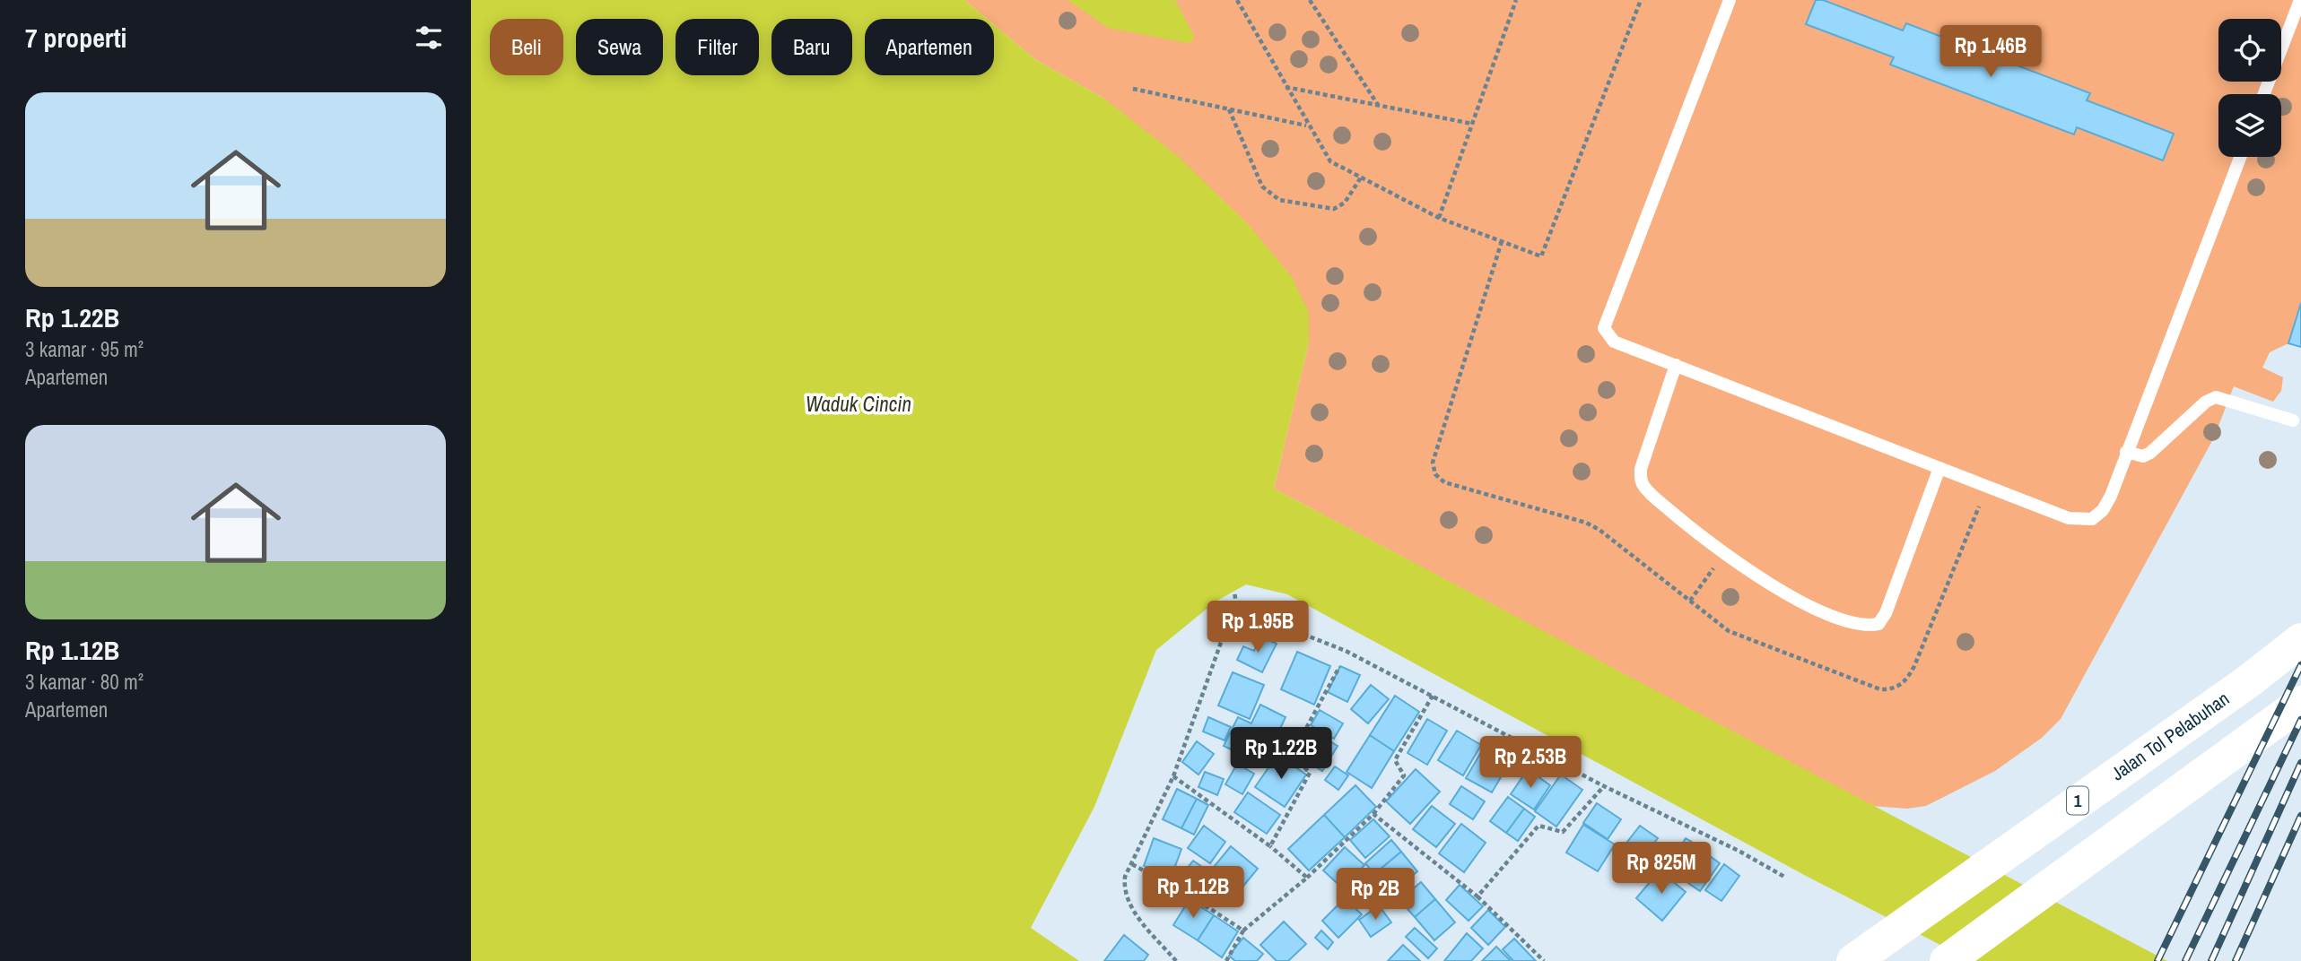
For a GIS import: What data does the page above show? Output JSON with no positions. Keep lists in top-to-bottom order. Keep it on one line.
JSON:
{"streets":{"highway":["Jalan Tol Pelabuhan","1"]},"water":["Waduk Cincin"],"page":{"heading":"7 properti","chip":["Beli","Sewa","Filter","Baru","Apartemen"],"price":["Rp 1.46B","Rp 1.95B","Rp 1.22B","Rp 2.53B","Rp 825M","Rp 1.12B","Rp 2B"],"list":[{"name":"Rp 1.22B","note":"3 kamar · 95 m² · Apartemen"},{"name":"Rp 1.12B","note":"3 kamar · 80 m² · Apartemen"}]}}
